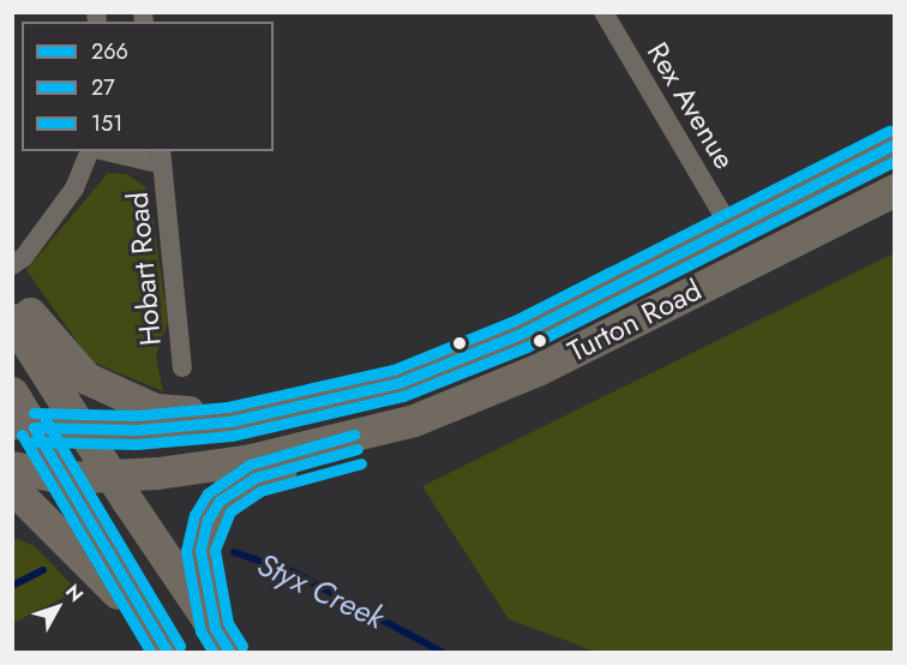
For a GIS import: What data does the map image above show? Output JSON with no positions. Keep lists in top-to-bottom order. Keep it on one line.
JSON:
{"streets":{"main road":["Turton Road"],"street":["Rex Avenue","Hobart Road"]},"crossings":[["Rex Avenue","Turton Road"]],"water":["Styx Creek"],"lines":["transit line 151","transit line 266","transit line 27"],"legend":["266","27","151"],"north":"top right"}
